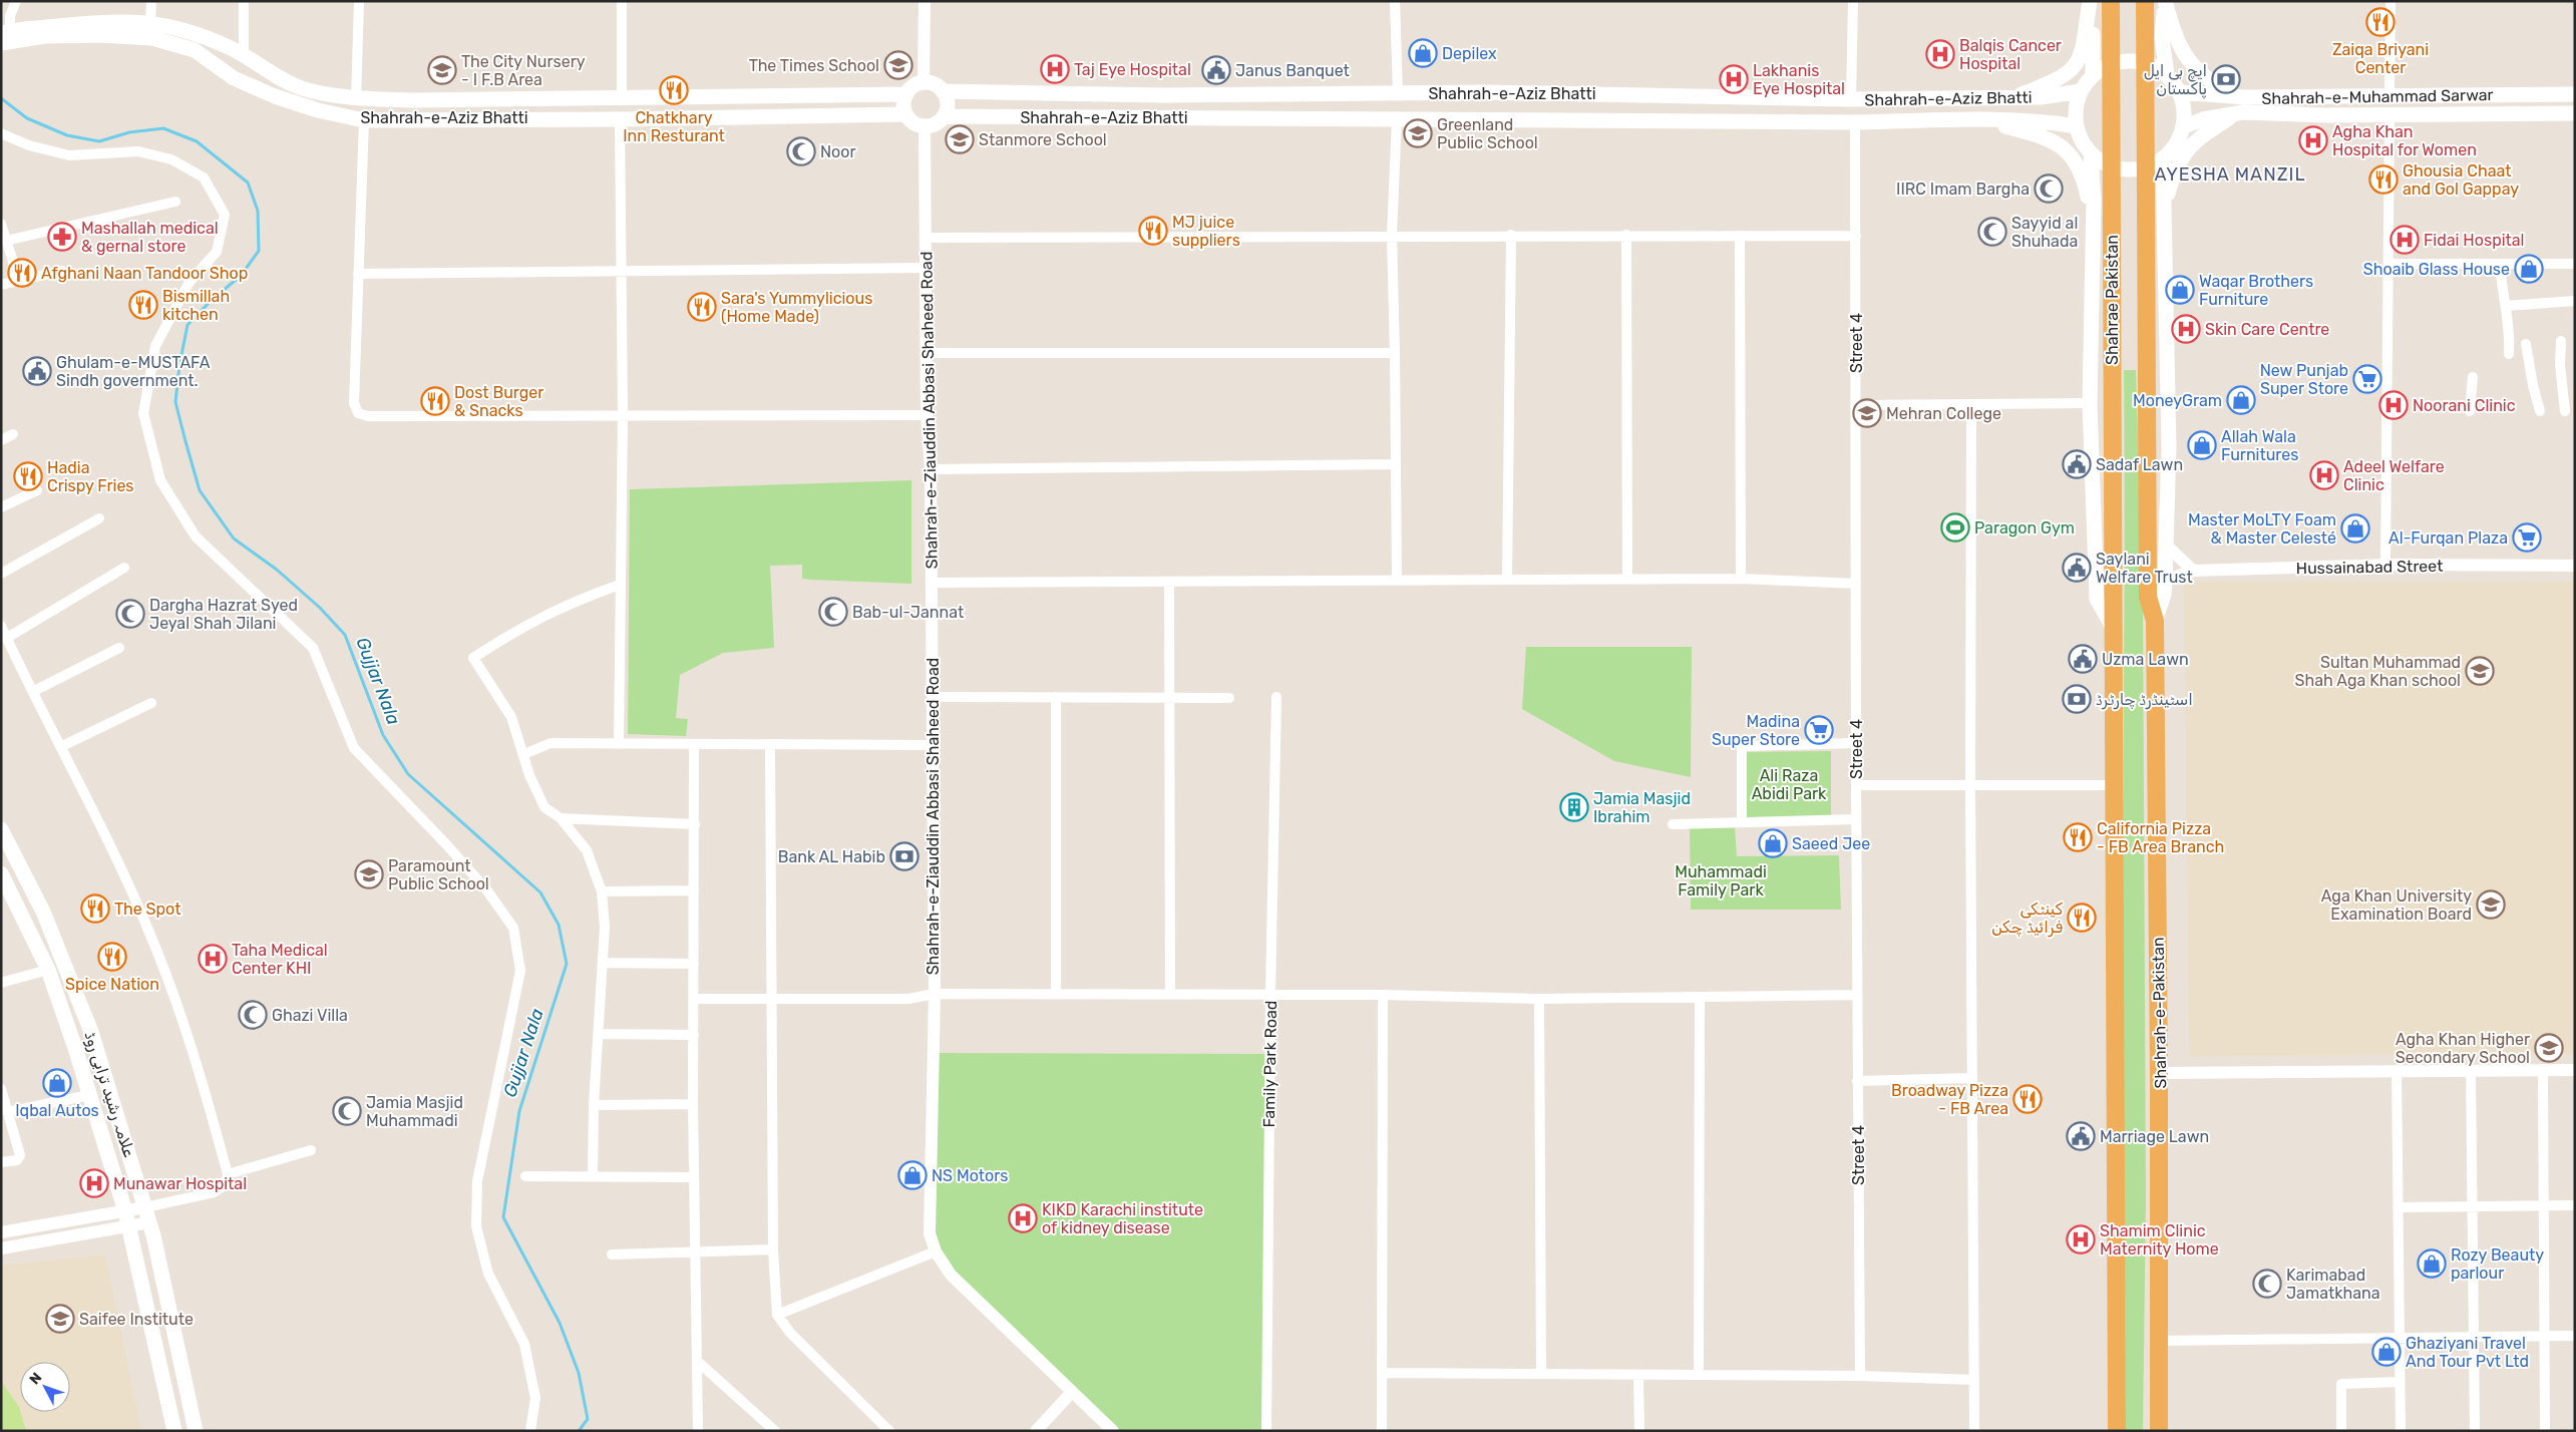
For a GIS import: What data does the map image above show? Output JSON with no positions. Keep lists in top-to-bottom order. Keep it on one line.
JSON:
{"streets":{"highway":["Shahrae Pakistan","Shahrah-e-Pakistan"],"main road":["Shahrah-e-Aziz Bhatti","Shahrah-e-Muhammad Sarwar","علامہ رشید ترابی روڈ"],"street":["Street 4","Shahrah-e-Ziauddin Abbasi Shaheed Road","Hussainabad Street","Family Park Road"]},"crossings":[["Shahrah-e-Aziz Bhatti","Shahrah-e-Muhammad Sarwar"],["Shahrah-e-Aziz Bhatti","Street 4"],["Shahrah-e-Aziz Bhatti","Shahrah-e-Ziauddin Abbasi Shaheed Road"]],"districts":["AYESHA MANZIL"],"water":["Gujjar Nala"],"parks":["Ali Raza Abidi Park","Muhammadi Family Park"],"places":{"restaurant":["Zaiqa Briyani Center","Chatkhary Inn Resturant","Ghousia Chaat and Gol Gappay","MJ juice suppliers","Afghani Naan Tandoor Shop","Bismillah kitchen","Sara's Yummylicious (Home Made)","Dost Burger & Snacks","Hadia Crispy Fries","California Pizza - FB Area Branch","The Spot","کینٹکی فرائیڈ چکن","Spice Nation","Broadway Pizza - FB Area"],"shop":["Depilex","Shoaib Glass House","Waqar Brothers Furniture","MoneyGram","Allah Wala Furnitures","Master MoLTY Foam & Master Celesté","Saeed Jee","Iqbal Autos","NS Motors","Rozy Beauty parlour","Ghaziyani Travel And Tour Pvt Ltd"],"hospital":["Balqis Cancer Hospital","Taj Eye Hospital","Lakhanis Eye Hospital","Agha Khan Hospital for Women","Fidai Hospital","Skin Care Centre","Noorani Clinic","Adeel Welfare Clinic","Taha Medical Center KHI","Munawar Hospital","KIKD Karachi institute of kidney disease","Shamim Clinic Maternity Home"],"school or university":["The Times School","The City Nursery - I F.B Area","Greenland Public School","Stanmore School","Mehran College","Sultan Muhammad Shah Aga Khan school","Paramount Public School","Aga Khan University Examination Board","Agha Khan Higher Secondary School","Saifee Institute"],"public building":["Janus Banquet","Ghulam-e-MUSTAFA Sindh government.","Sadaf Lawn","Saylani Welfare Trust","Uzma Lawn","Marriage Lawn"],"bank":["ایچ بی ایل پاکستان","اسٹینڈرڈ چارٹرڈ","Bank AL Habib"],"mosque":["Noor","IIRC Imam Bargha","Sayyid al Shuhada","Bab-ul-Jannat","Dargha Hazrat Syed Jeyal Shah Jilani","Ghazi Villa","Jamia Masjid Muhammadi","Karimabad Jamatkhana"],"pharmacy":["Mashallah medical & gernal store"],"supermarket":["New Punjab Super Store","Al-Furqan Plaza","Madina Super Store"],"sports":["Paragon Gym"],"building":["Jamia Masjid Ibrahim"]},"north":"top left"}
